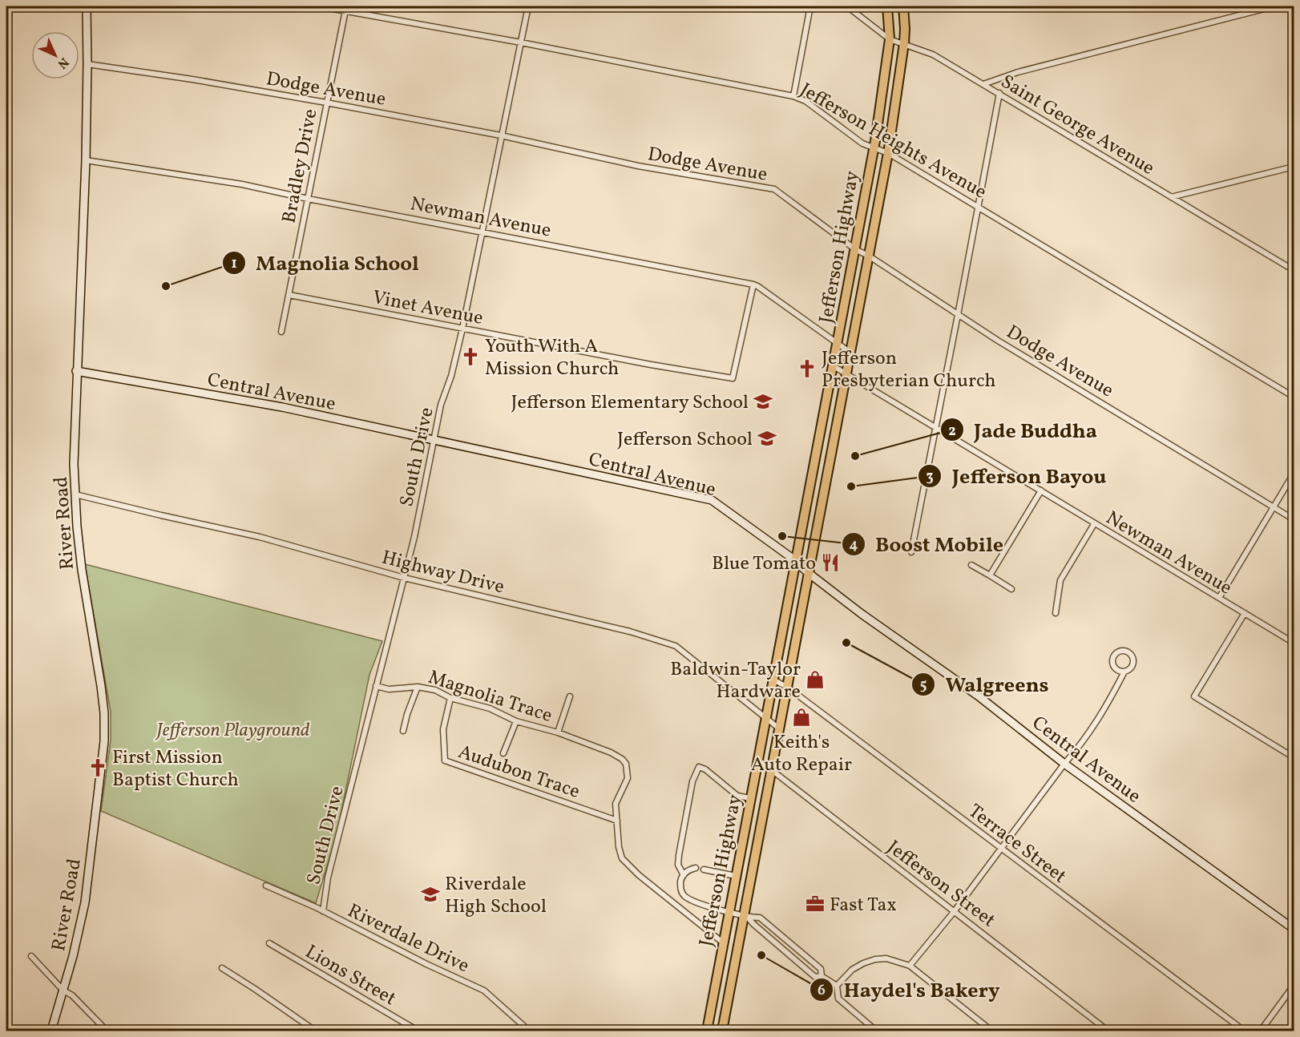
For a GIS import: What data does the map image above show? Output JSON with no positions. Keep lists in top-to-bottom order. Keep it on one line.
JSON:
{"streets":{"main road":["Jefferson Highway","Central Avenue","River Road"],"street":["Dodge Avenue","Saint George Avenue","Jefferson Heights Avenue","Bradley Drive","Newman Avenue","Vinet Avenue","South Drive","Highway Drive","Magnolia Trace","Audubon Trace","Terrace Street","Jefferson Street","Riverdale Drive","Lions Street"]},"crossings":[["Dodge Avenue","Bradley Drive"],["Dodge Avenue","Jefferson Highway"],["Dodge Avenue","South Drive"],["Dodge Avenue","River Road"],["Saint George Avenue","Jefferson Highway"],["Jefferson Heights Avenue","Bradley Drive"],["Jefferson Heights Avenue","Jefferson Highway"],["Jefferson Heights Avenue","South Drive"],["Bradley Drive","Newman Avenue"],["Bradley Drive","Vinet Avenue"],["Newman Avenue","Jefferson Highway"],["Newman Avenue","Vinet Avenue"],["Newman Avenue","South Drive"],["Newman Avenue","River Road"],["Jefferson Highway","Central Avenue"],["Jefferson Highway","Highway Drive"],["Jefferson Highway","Terrace Street"],["Jefferson Highway","Jefferson Street"],["Vinet Avenue","South Drive"],["Central Avenue","South Drive"],["Central Avenue","River Road"],["South Drive","Highway Drive"],["South Drive","Magnolia Trace"],["South Drive","Riverdale Drive"],["River Road","Highway Drive"],["Magnolia Trace","Audubon Trace"]],"parks":["Jefferson Playground"],"places":{"other":["Magnolia School","Jade Buddha","Jefferson Bayou","Boost Mobile","Walgreens","Haydel's Bakery"],"church":["Youth With A Mission Church","Jefferson Presbyterian Church","First Mission Baptist Church"],"school or university":["Jefferson Elementary School","Jefferson School","Riverdale High School"],"restaurant":["Blue Tomato"],"shop":["Baldwin-Taylor Hardware","Keith's Auto Repair"],"office":["Fast Tax"]},"north":"bottom right"}
